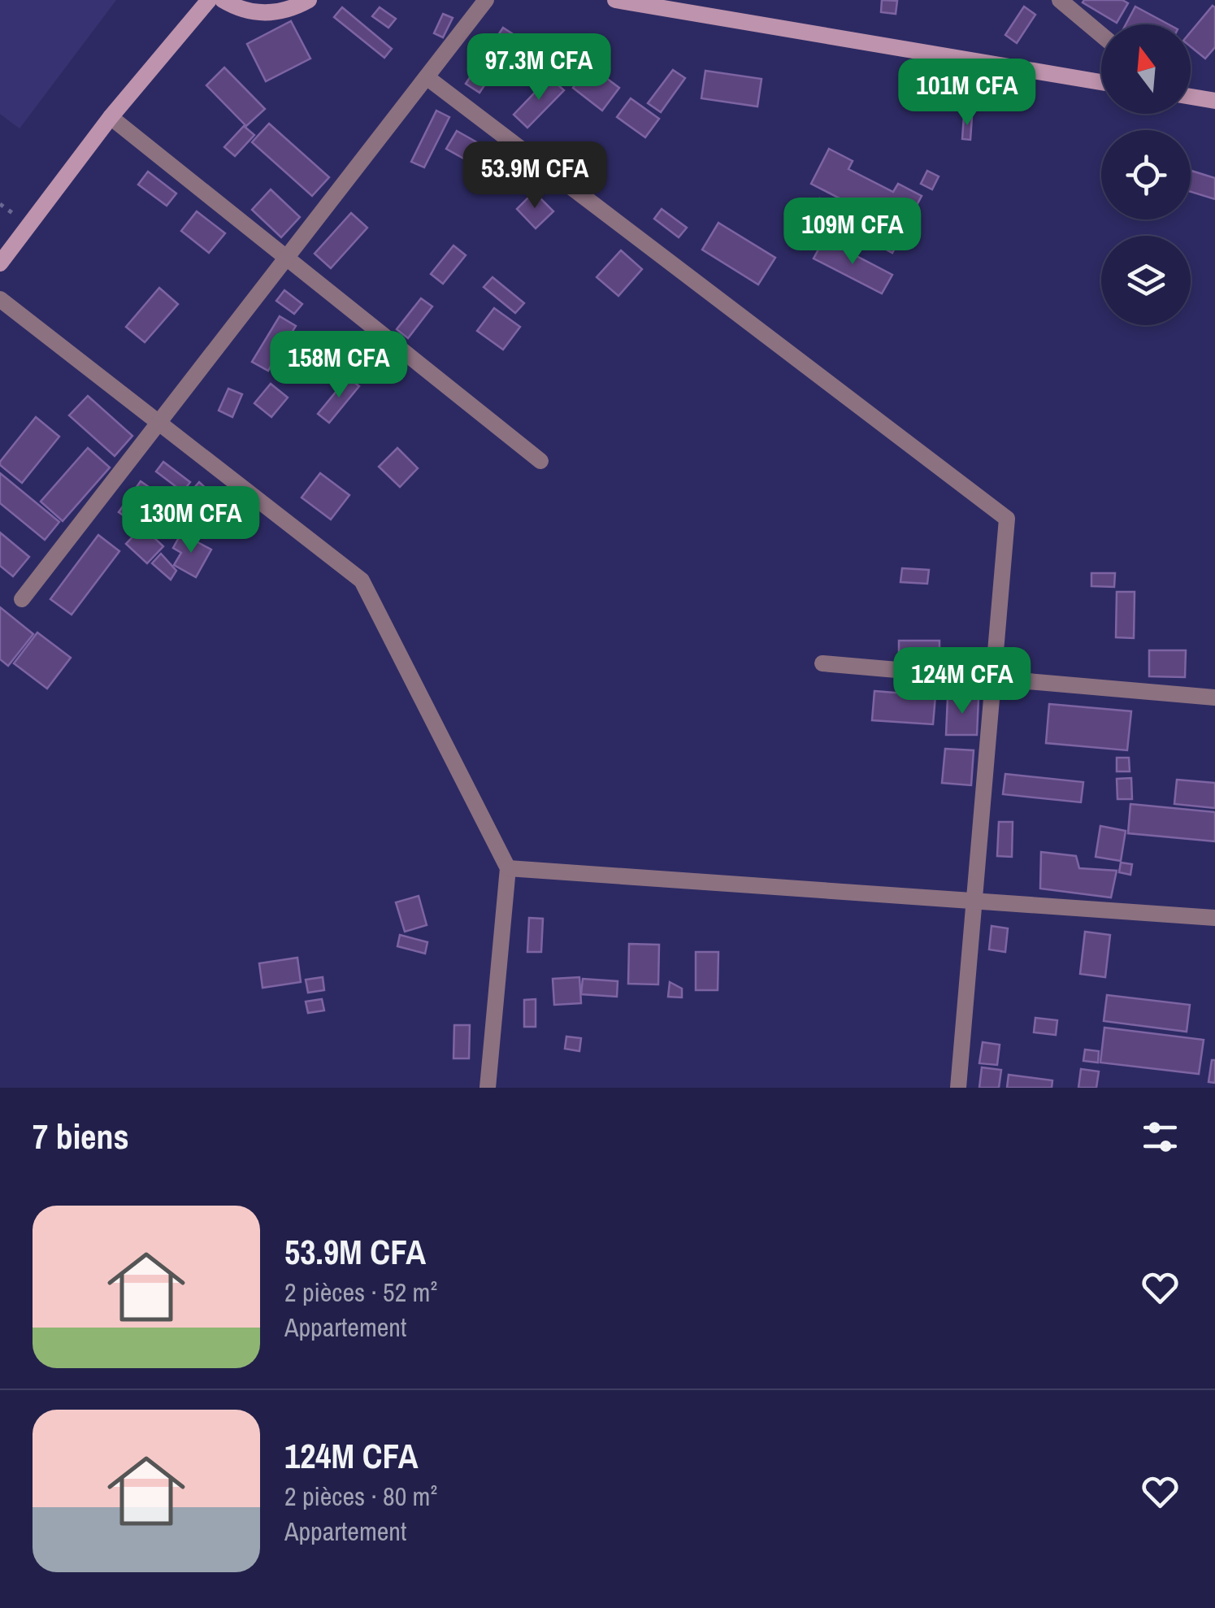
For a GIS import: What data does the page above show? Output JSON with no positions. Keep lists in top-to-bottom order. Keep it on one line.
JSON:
{"north":"top","page":{"price":["97.3M CFA","101M CFA","53.9M CFA","109M CFA","158M CFA","130M CFA","124M CFA"],"heading":"7 biens","list":[{"name":"53.9M CFA","note":"2 pièces · 52 m² · Appartement"},{"name":"124M CFA","note":"2 pièces · 80 m² · Appartement"}]}}
